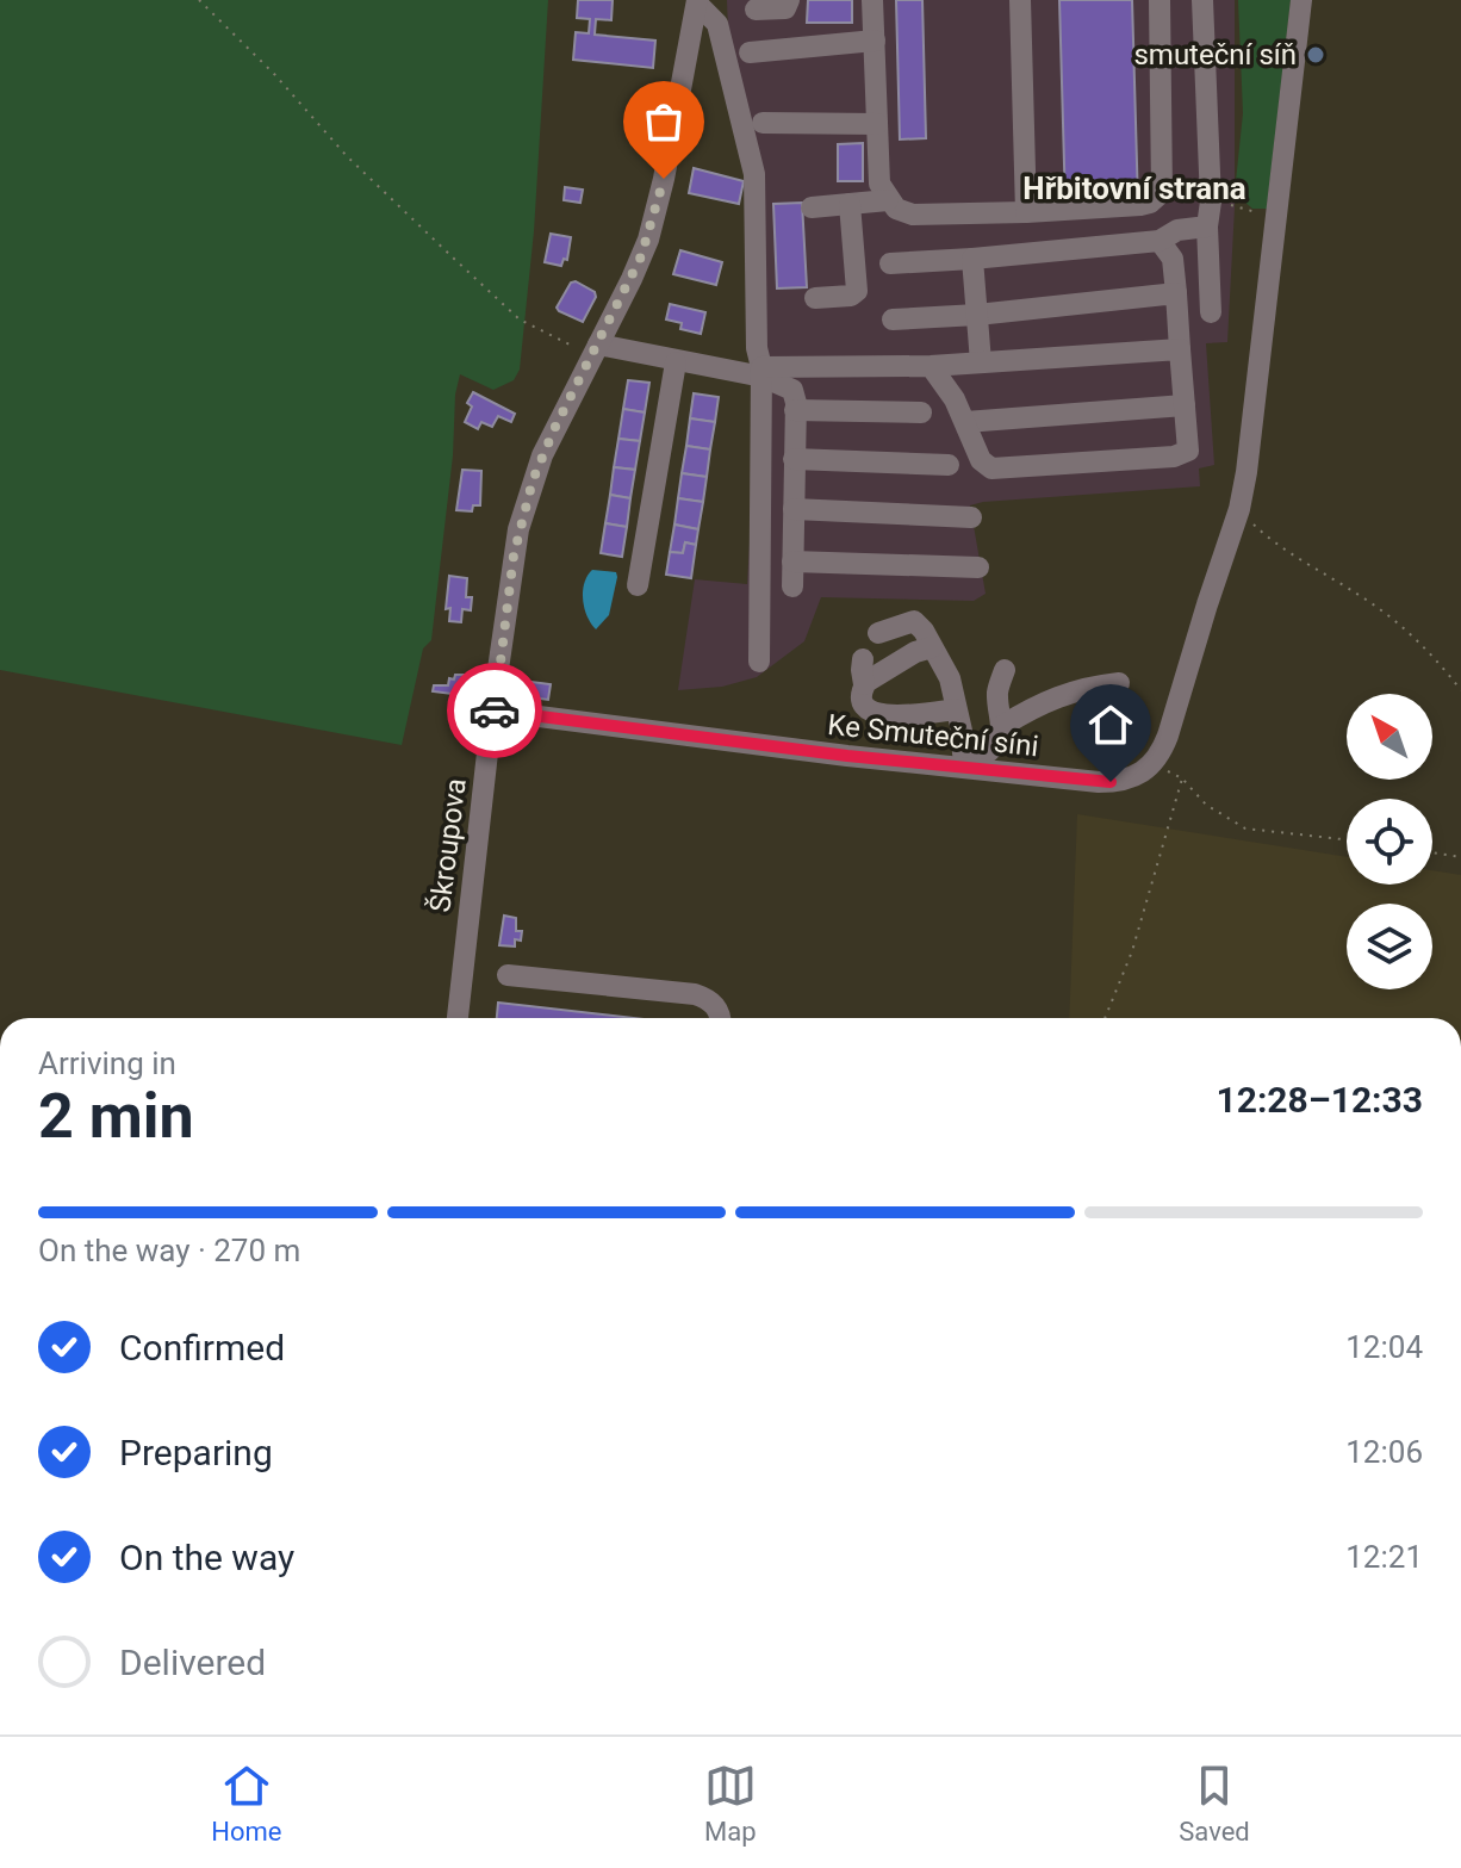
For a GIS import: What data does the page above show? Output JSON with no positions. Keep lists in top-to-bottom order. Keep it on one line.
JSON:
{"streets":{"street":["Ke Smuteční síni","Škroupova"]},"crossings":[["Ke Smuteční síni","Škroupova"]],"districts":["Hřbitovní strana"],"places":["smuteční síň"],"north":"top left","page":{"heading":["2 min","Arriving in","12:28–12:33"],"bar":"On the way · 270 m","list":[["Confirmed","12:04"],["Preparing","12:06"],["On the way","12:21"],"Delivered"],"tabs":["Home","Map","Saved"]}}
